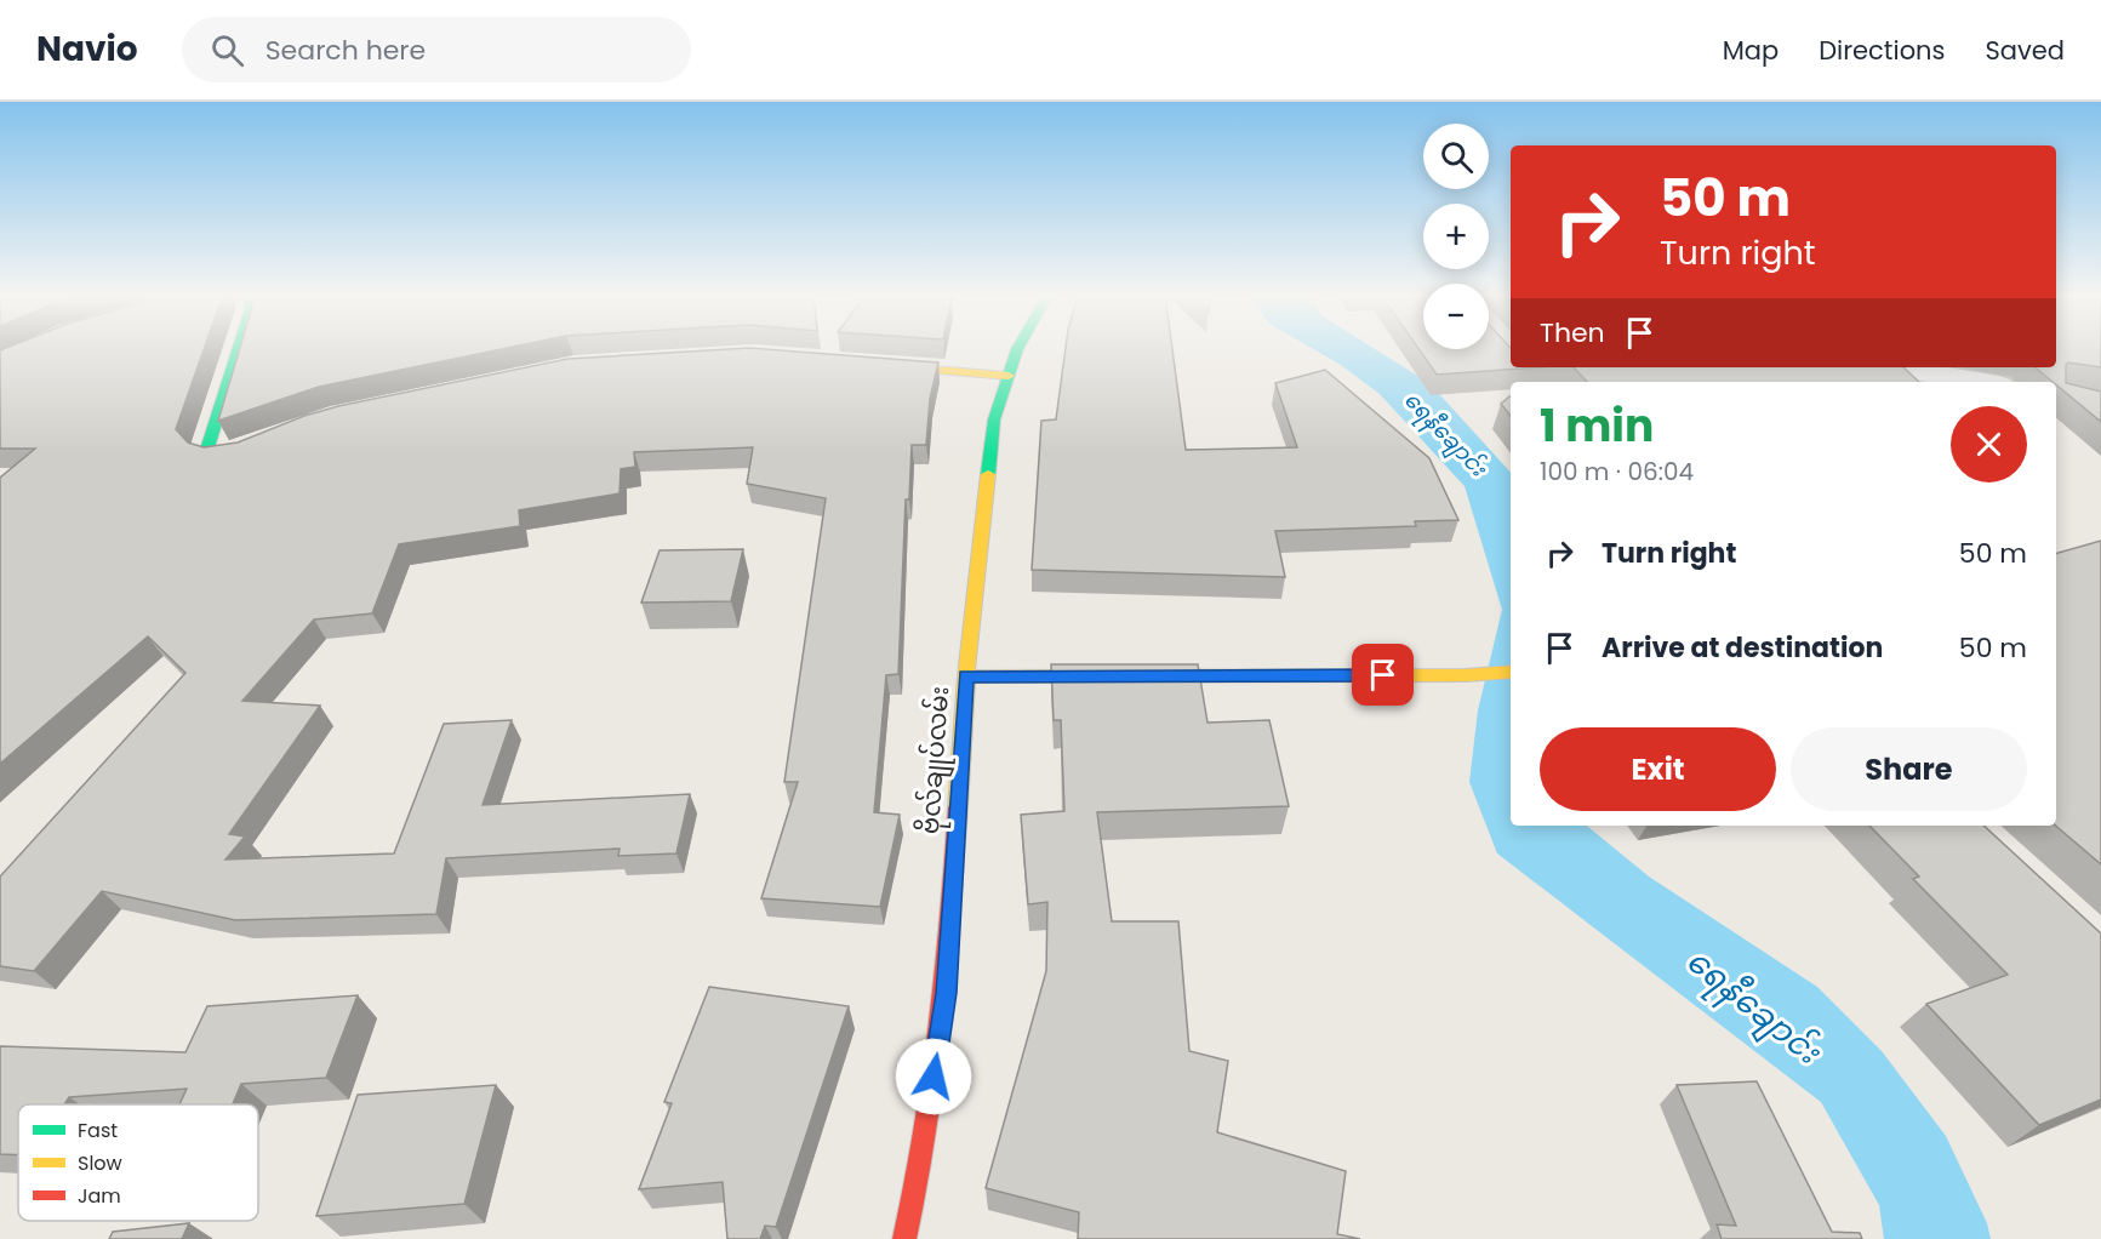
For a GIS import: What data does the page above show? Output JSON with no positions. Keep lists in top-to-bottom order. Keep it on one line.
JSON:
{"streets":{"main road":["ဗိုလ်‌ချုပ်‌လမ်း"]},"water":["ရေနီချောင်း"],"legend":["Fast","Slow","Jam"],"page":{"header":"Navio","search":"Search here","nav":["Map","Directions","Saved"],"map_buttons":["+","−"],"turn":["50 m","Turn right"],"then":"Then","heading":["1 min","100 m · 06:04"],"list":[{"name":"Turn right","value":"50 m"},{"name":"Arrive at destination","value":"50 m"}],"buttons":["Exit","Share"]}}
